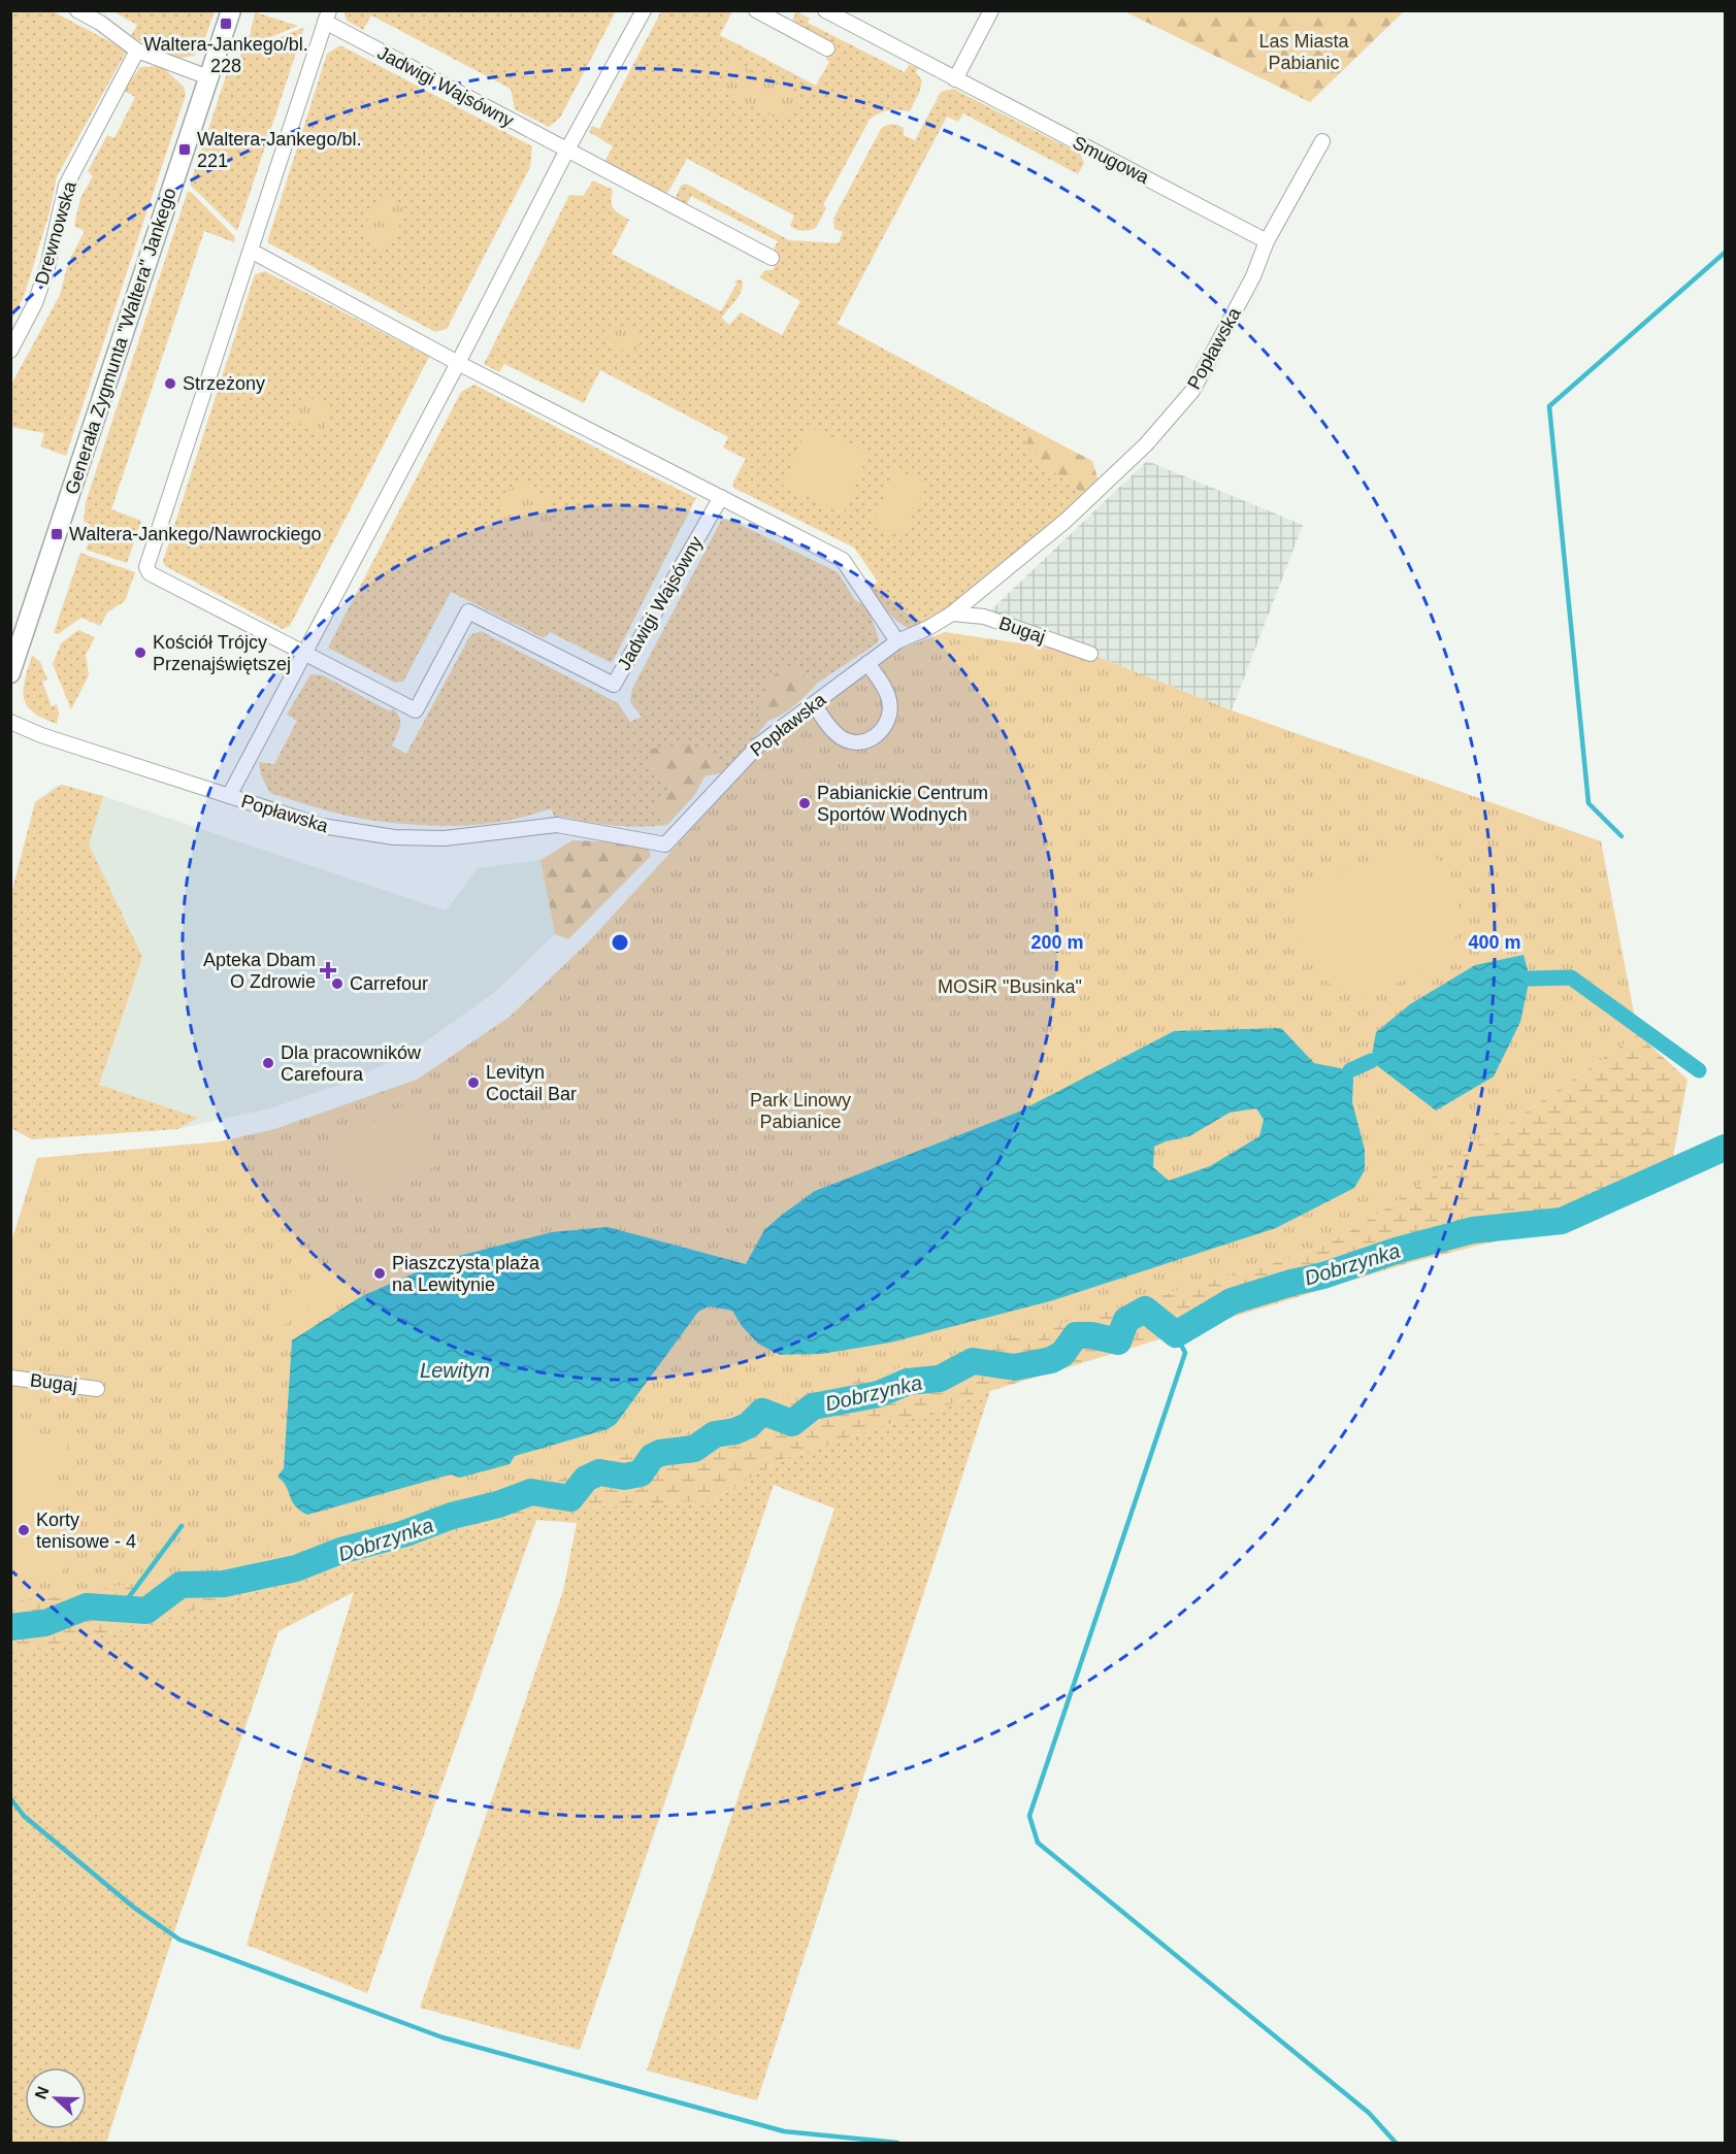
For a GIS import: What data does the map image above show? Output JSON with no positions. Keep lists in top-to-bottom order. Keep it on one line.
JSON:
{"streets":{"street":["Jadwigi Wajsówny","Smugowa","Drewnowska","Generała Zygmunta \"Waltera\" Jankego","Popławska","Bugaj"]},"crossings":[["Smugowa","Popławska"],["Popławska","Bugaj"]],"water":["Dobrzynka","Lewityn"],"parks":["Las Miasta Pabianic","MOSiR \"Businka\"","Park Linowy Pabianice"],"places":{"transit":["Waltera-Jankego/bl. 228","Waltera-Jankego/bl. 221","Waltera-Jankego/Nawrockiego"],"other":["Strzeżony","Kościół Trójcy Przenajświętszej","Pabianickie Centrum Sportów Wodnych","Carrefour","Dla pracowników Carefoura","Levityn Coctail Bar","Piaszczysta plaża na Lewitynie","Korty tenisowe - 4"],"health":["Apteka Dbam O Zdrowie"]},"north":"left","rings":["200 m","400 m"]}
